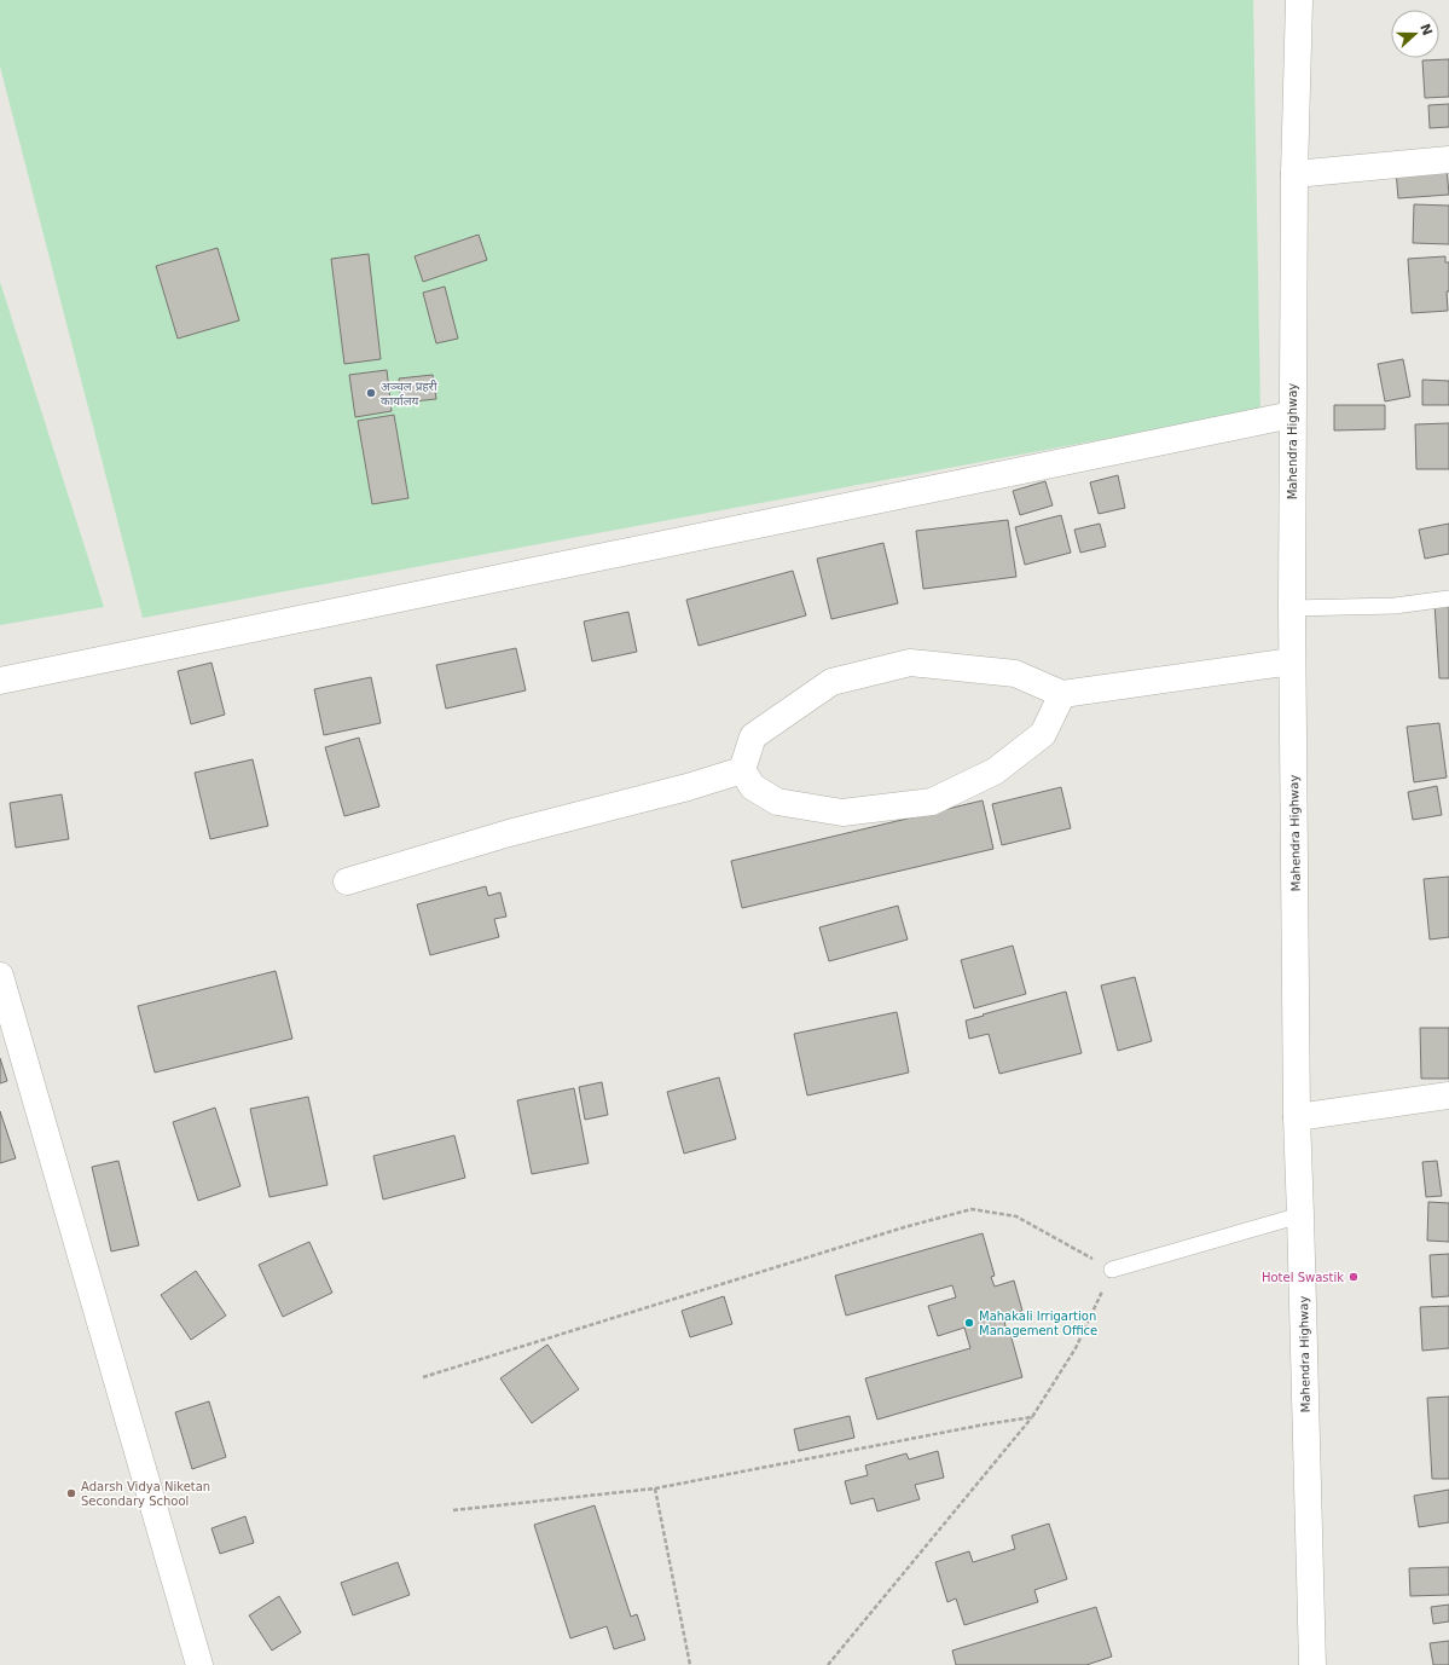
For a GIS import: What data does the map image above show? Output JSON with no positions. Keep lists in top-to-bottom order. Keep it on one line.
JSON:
{"streets":{"main road":["Mahendra Highway"]},"places":["अञ्चल प्रहरी कार्यालय","Hotel Swastik","Mahakali Irrigartion Management Office","Adarsh Vidya Niketan Secondary School"],"north":"right"}
